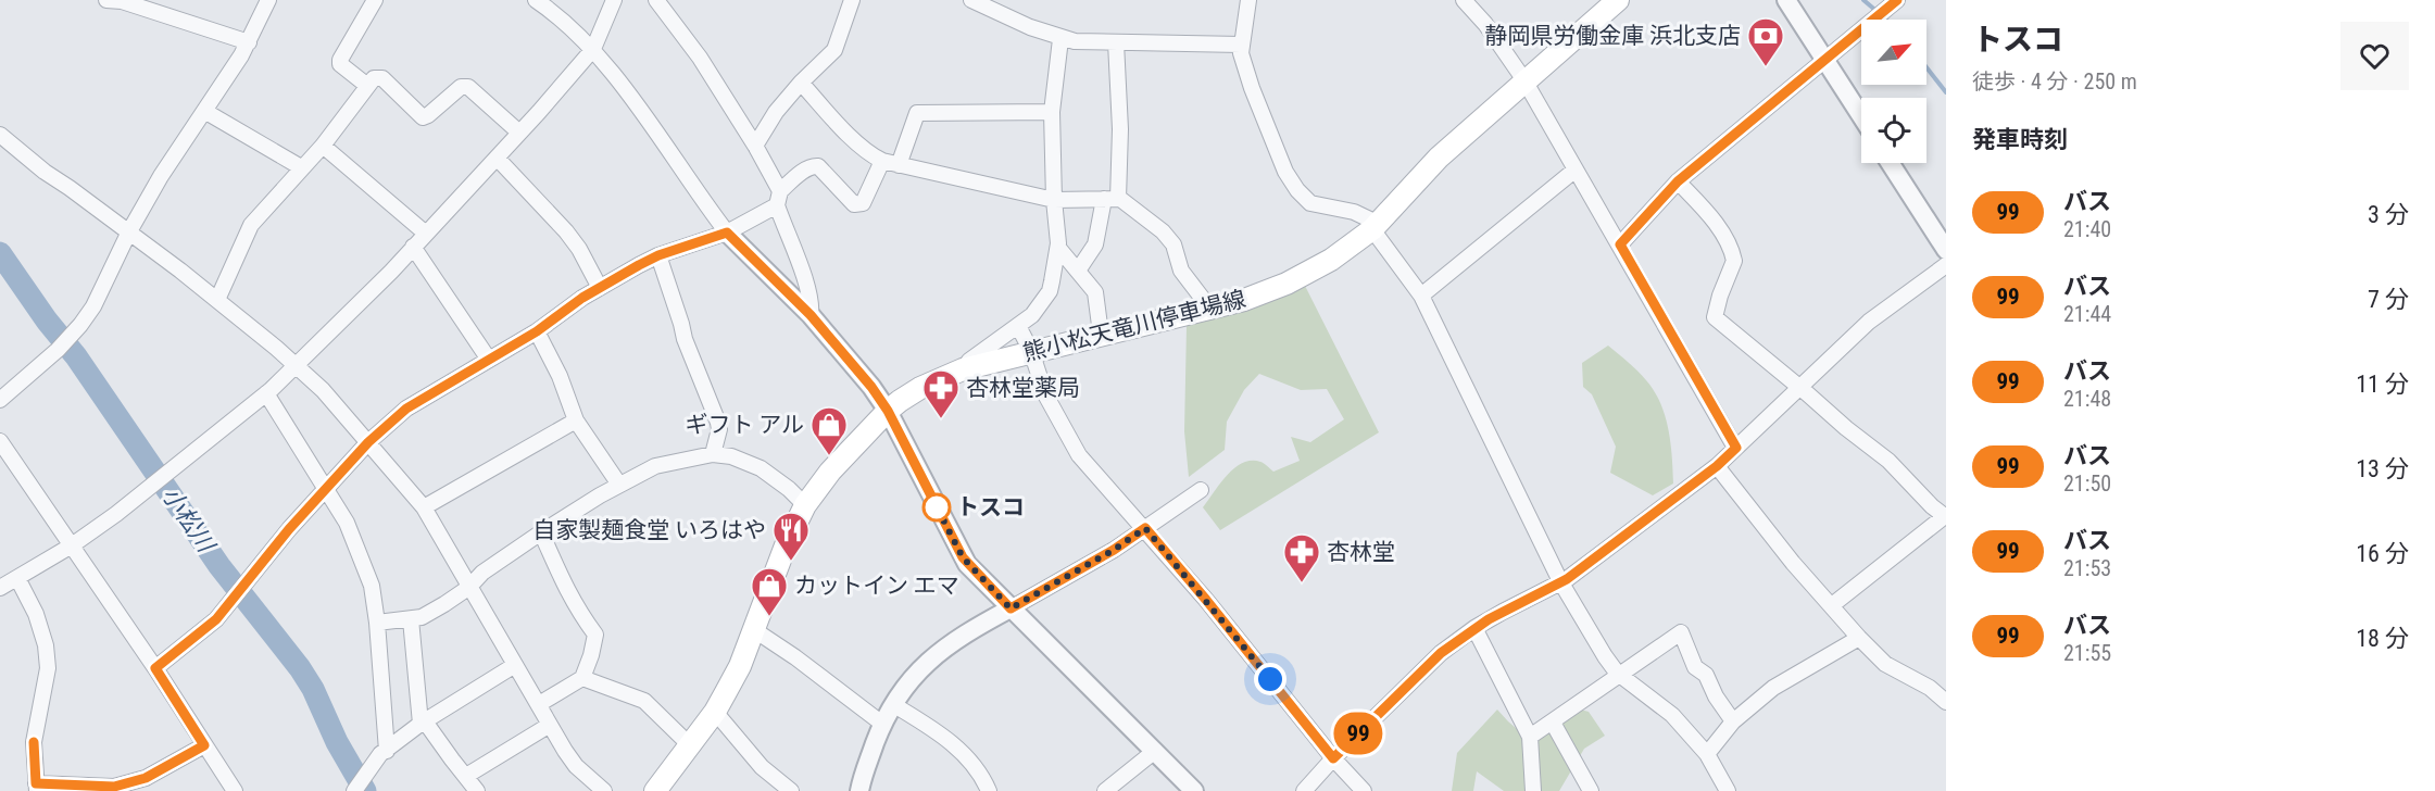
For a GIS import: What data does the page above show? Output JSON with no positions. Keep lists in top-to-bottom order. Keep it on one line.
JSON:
{"streets":{"main road":["熊小松天竜川停車場線"]},"water":["小松川"],"places":{"bank":["静岡県労働金庫 浜北支店"],"pharmacy":["杏林堂薬局","杏林堂"],"shop":["ギフト アル","カットイン エマ"],"other":["トスコ"],"restaurant":["自家製麺食堂 いろはや"]},"lines":["bus line 99"],"north":"top right","page":{"on_map":"99","heading":[["トスコ","徒歩 · 4 分 · 250 m"],"発車時刻"],"list":[{"mark":"99","name":"バス","note":"21:40","value":"3 分"},{"mark":"99","name":"バス","note":"21:44","value":"7 分"},{"mark":"99","name":"バス","note":"21:48","value":"11 分"},{"mark":"99","name":"バス","note":"21:50","value":"13 分"},{"mark":"99","name":"バス","note":"21:53","value":"16 分"},{"mark":"99","name":"バス","note":"21:55","value":"18 分"}]}}
